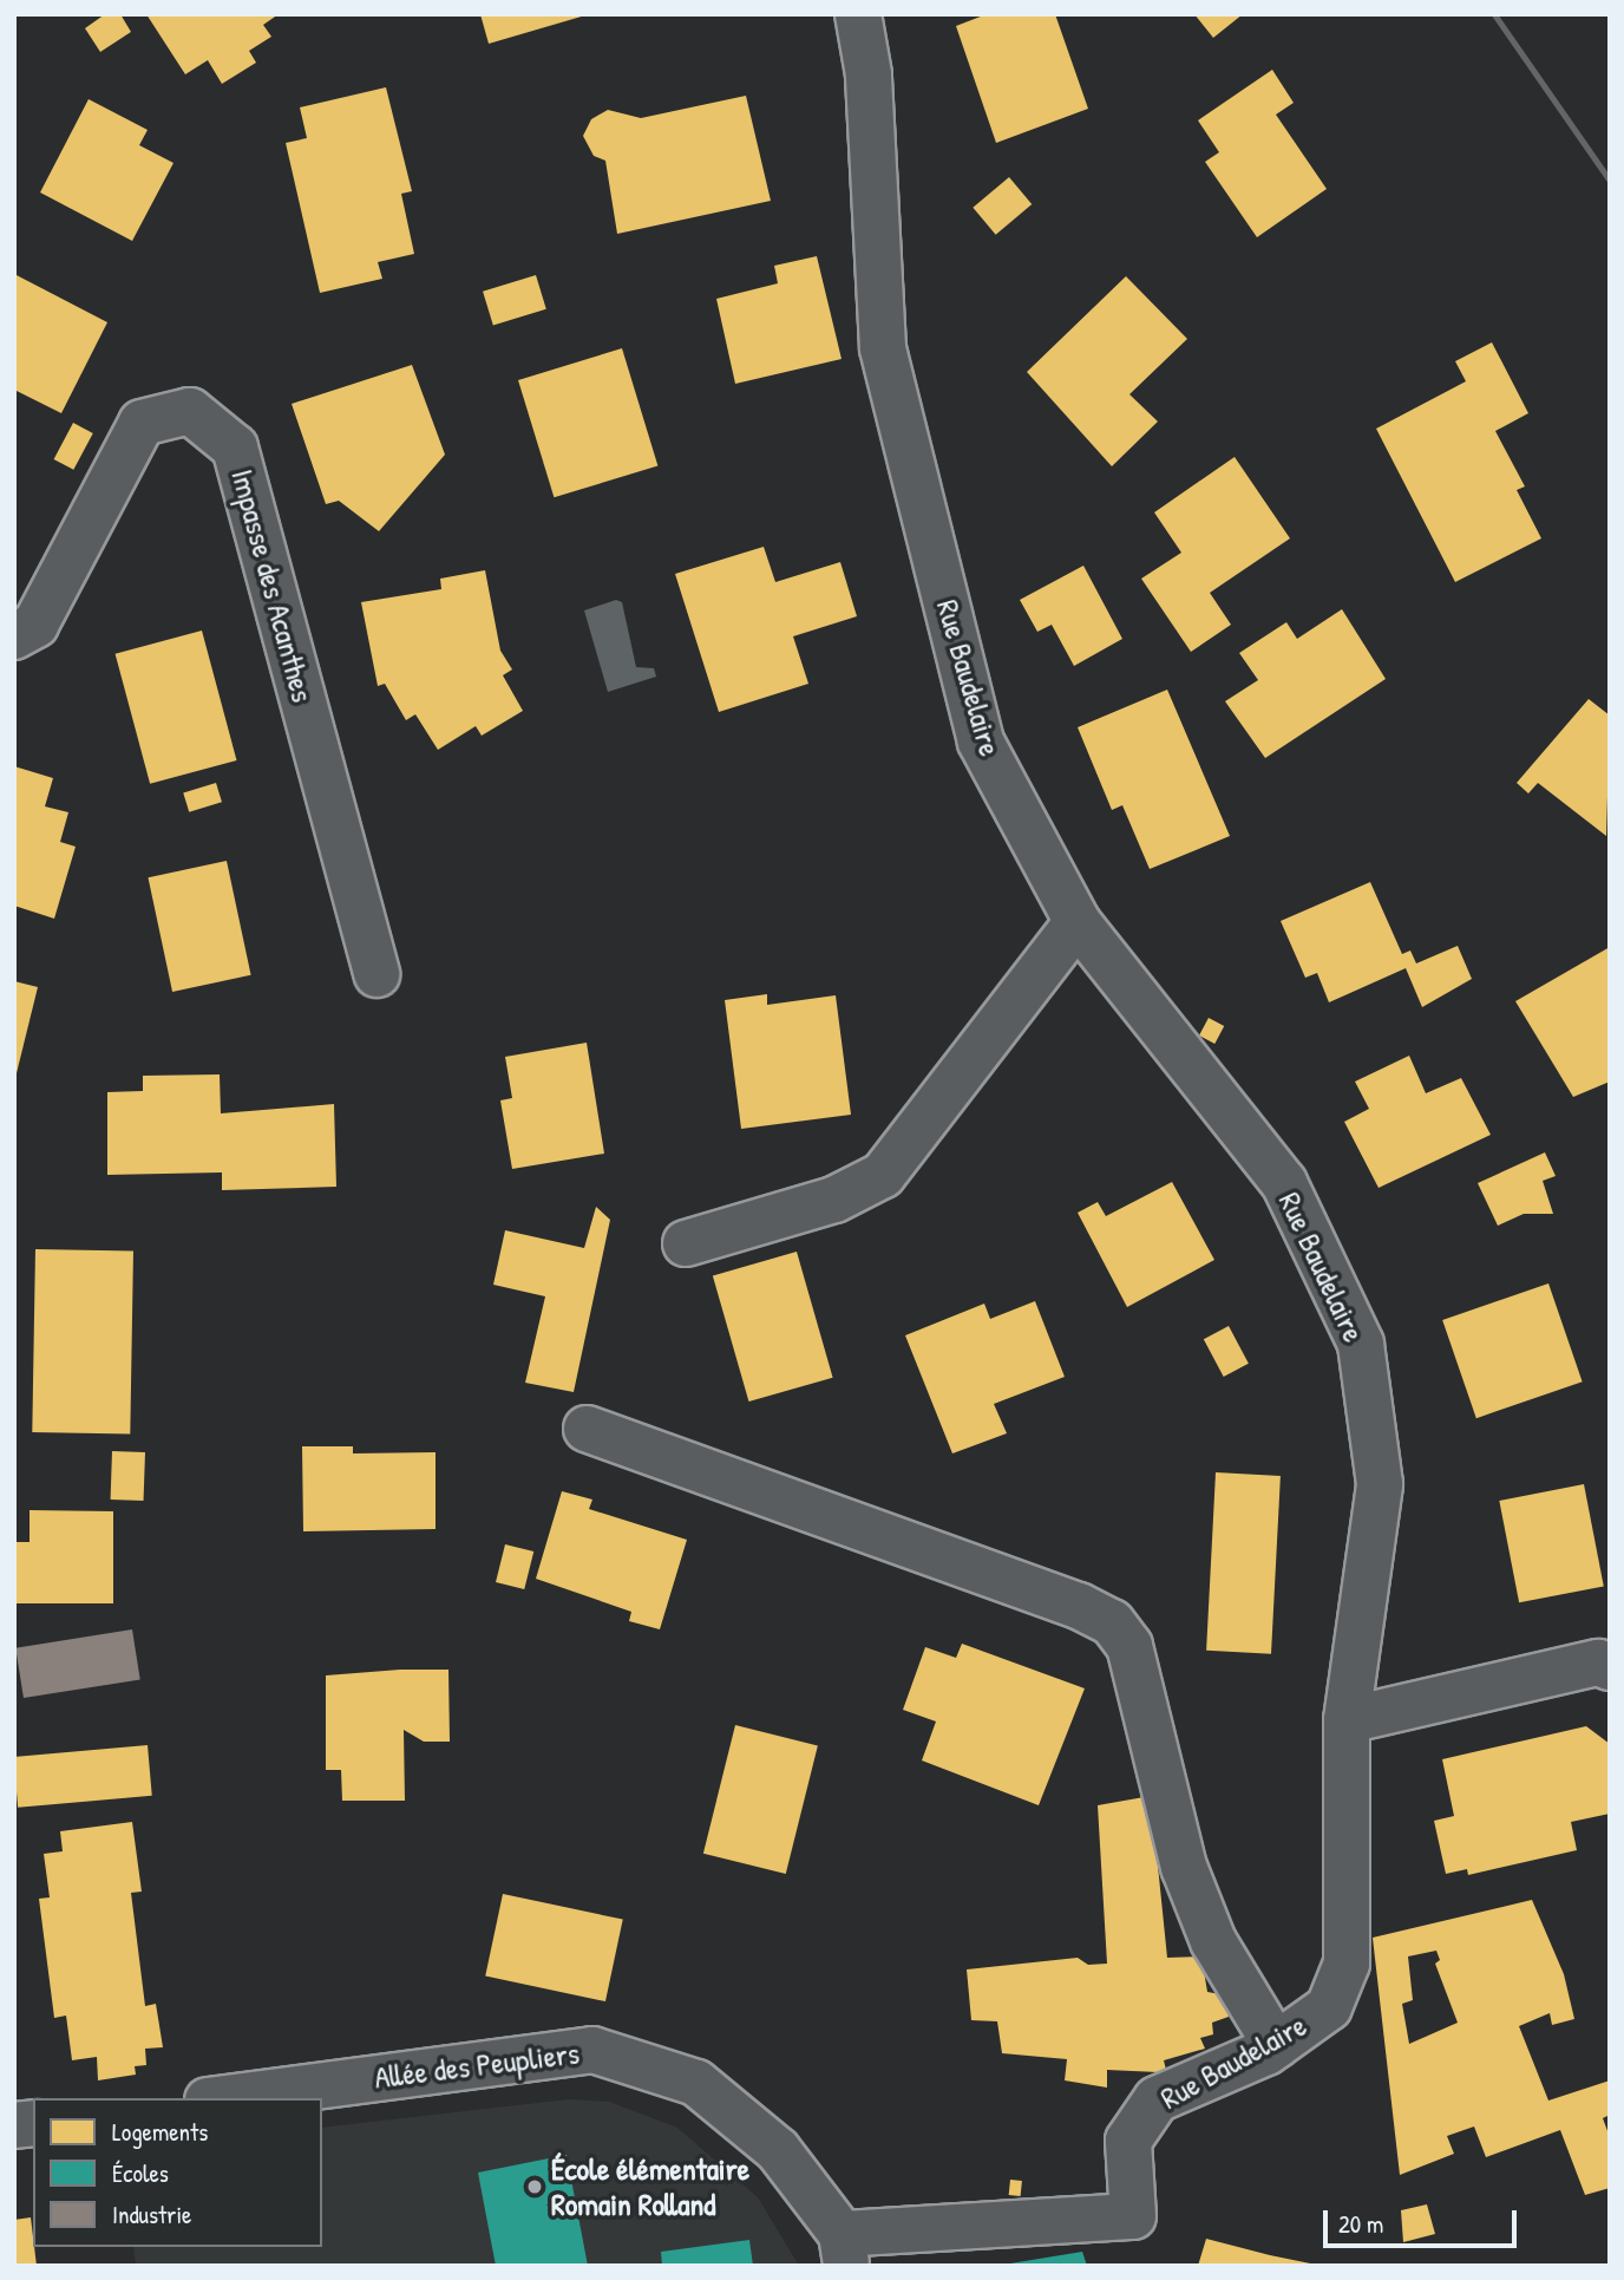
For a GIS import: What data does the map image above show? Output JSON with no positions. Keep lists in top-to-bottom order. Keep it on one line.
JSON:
{"streets":{"street":["Impasse des Acanthes","Rue Baudelaire","Allée des Peupliers"]},"crossings":[["Rue Baudelaire","Allée des Peupliers"]],"places":["École élémentaire Romain Rolland"],"legend":["Logements","Écoles","Industrie"],"scale_bar":"20 m"}
